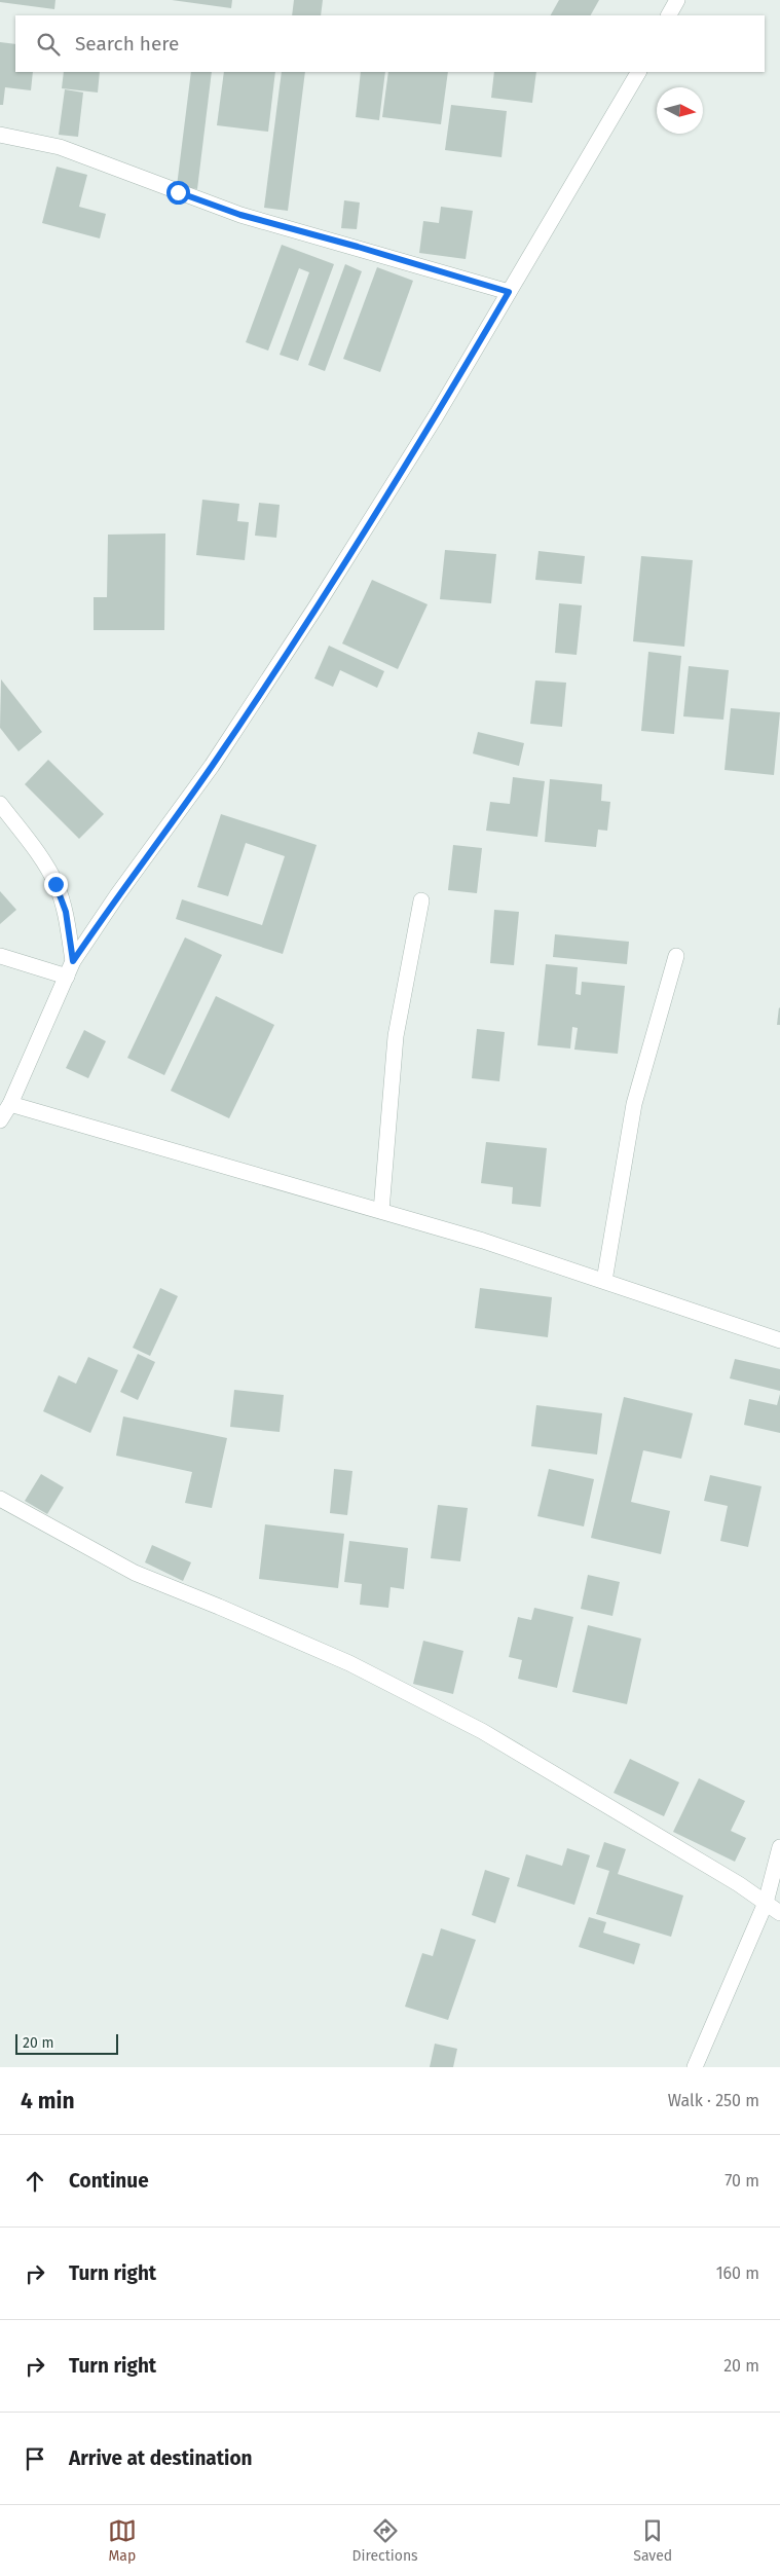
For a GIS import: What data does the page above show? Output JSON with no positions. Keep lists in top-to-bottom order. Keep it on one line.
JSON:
{"scale_bar":"20 m","north":"right","page":{"search":"Search here","scale":"20 m","heading":["4 min","Walk · 250 m"],"list":[["Continue","70 m"],["Turn right","160 m"],["Turn right","20 m"],"Arrive at destination"],"nav":["Map","Directions","Saved"]}}
